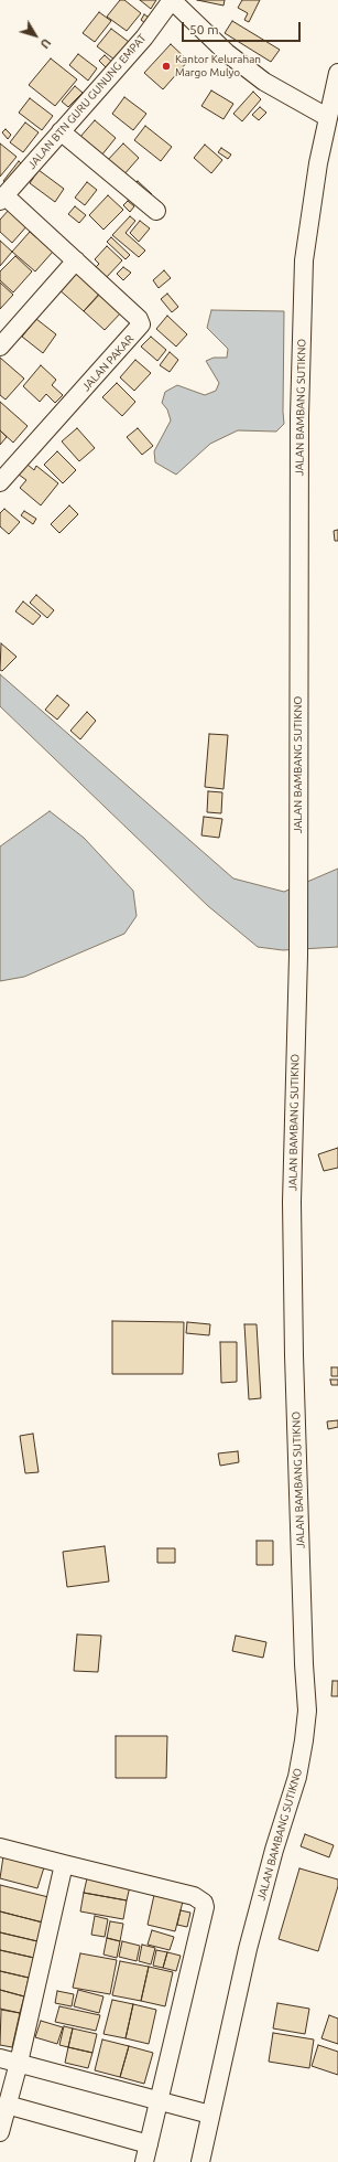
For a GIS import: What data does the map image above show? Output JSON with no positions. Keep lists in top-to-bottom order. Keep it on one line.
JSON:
{"streets":{"street":["JALAN BTN GURU GUNUNG EMPAT","JALAN PAKAR","JALAN BAMBANG SUTIKNO"]},"crossings":[["JALAN BTN GURU GUNUNG EMPAT","JALAN PAKAR"]],"places":["Kantor Kelurahan Margo Mulyo"],"scale_bar":"50 m","north":"bottom right"}
